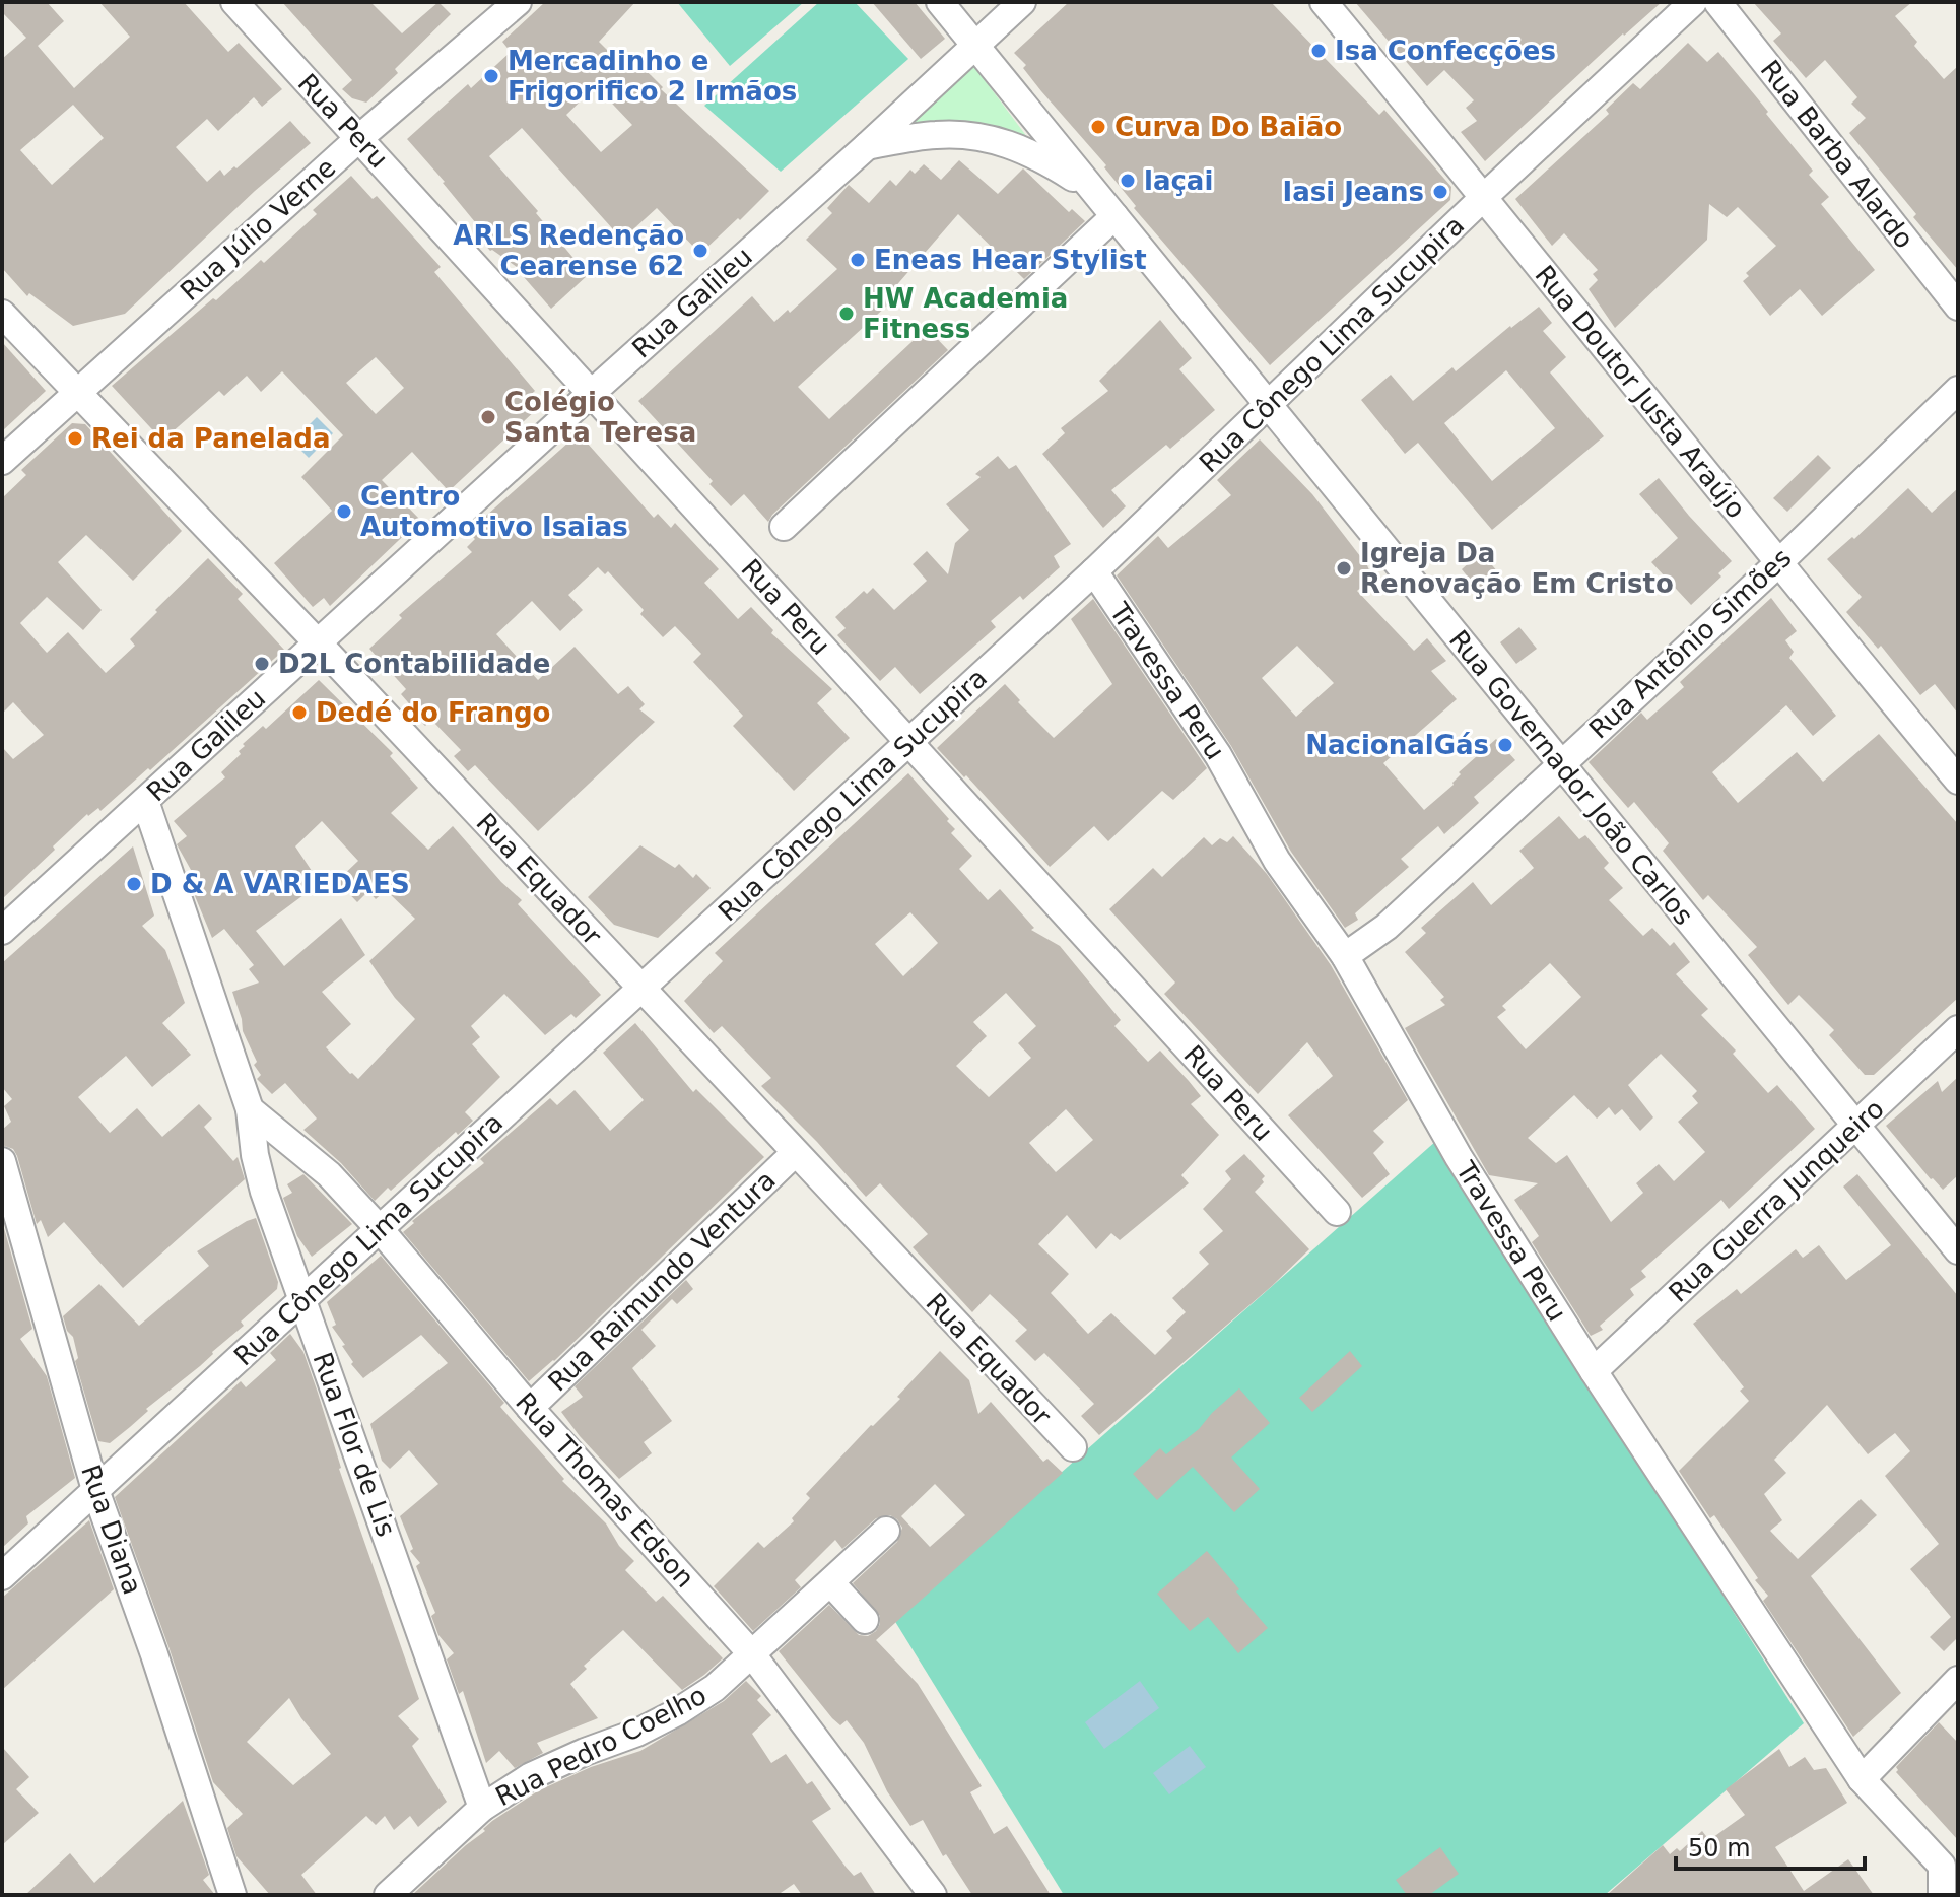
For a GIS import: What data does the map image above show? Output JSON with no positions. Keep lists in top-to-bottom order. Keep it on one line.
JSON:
{"streets":{"street":["Rua Peru","Rua Barba Alardo","Rua Júlio Verne","Rua Galileu","Rua Cônego Lima Sucupira","Rua Doutor Justa Araújo","Rua Antônio Simões","Travessa Peru","Rua Governador João Carlos","Rua Equador","Rua Guerra Junqueiro","Rua Raimundo Ventura","Rua Flor de Lis","Rua Thomas Edson","Rua Diana","Rua Pedro Coelho"]},"crossings":[["Rua Peru","Rua Júlio Verne"],["Rua Peru","Rua Galileu"],["Rua Peru","Rua Cônego Lima Sucupira"],["Rua Júlio Verne","Rua Equador"],["Rua Galileu","Rua Governador João Carlos"],["Rua Galileu","Rua Equador"],["Rua Galileu","Rua Flor de Lis"],["Rua Cônego Lima Sucupira","Rua Doutor Justa Araújo"],["Rua Cônego Lima Sucupira","Travessa Peru"],["Rua Cônego Lima Sucupira","Rua Governador João Carlos"],["Rua Cônego Lima Sucupira","Rua Equador"],["Rua Cônego Lima Sucupira","Rua Flor de Lis"],["Rua Cônego Lima Sucupira","Rua Thomas Edson"],["Rua Cônego Lima Sucupira","Rua Diana"],["Rua Doutor Justa Araújo","Rua Antônio Simões"],["Rua Antônio Simões","Travessa Peru"],["Rua Antônio Simões","Rua Governador João Carlos"],["Travessa Peru","Rua Guerra Junqueiro"],["Rua Governador João Carlos","Rua Guerra Junqueiro"],["Rua Equador","Rua Raimundo Ventura"],["Rua Raimundo Ventura","Rua Thomas Edson"],["Rua Flor de Lis","Rua Thomas Edson"],["Rua Flor de Lis","Rua Pedro Coelho"],["Rua Thomas Edson","Rua Pedro Coelho"]],"places":["Isa Confecções","Mercadinho e Frigorifico 2 Irmãos","Curva Do Baião","laçai","Iasi Jeans","ARLS Redenção Cearense 62","Eneas Hear Stylist","HW Academia Fitness","Colégio Santa Teresa","Rei da Panelada","Centro Automotivo Isaias","Igreja Da Renovação Em Cristo","D2L Contabilidade","Dedé do Frango","NacionalGás","D & A VARIEDAES"],"scale_bar":"50 m"}
